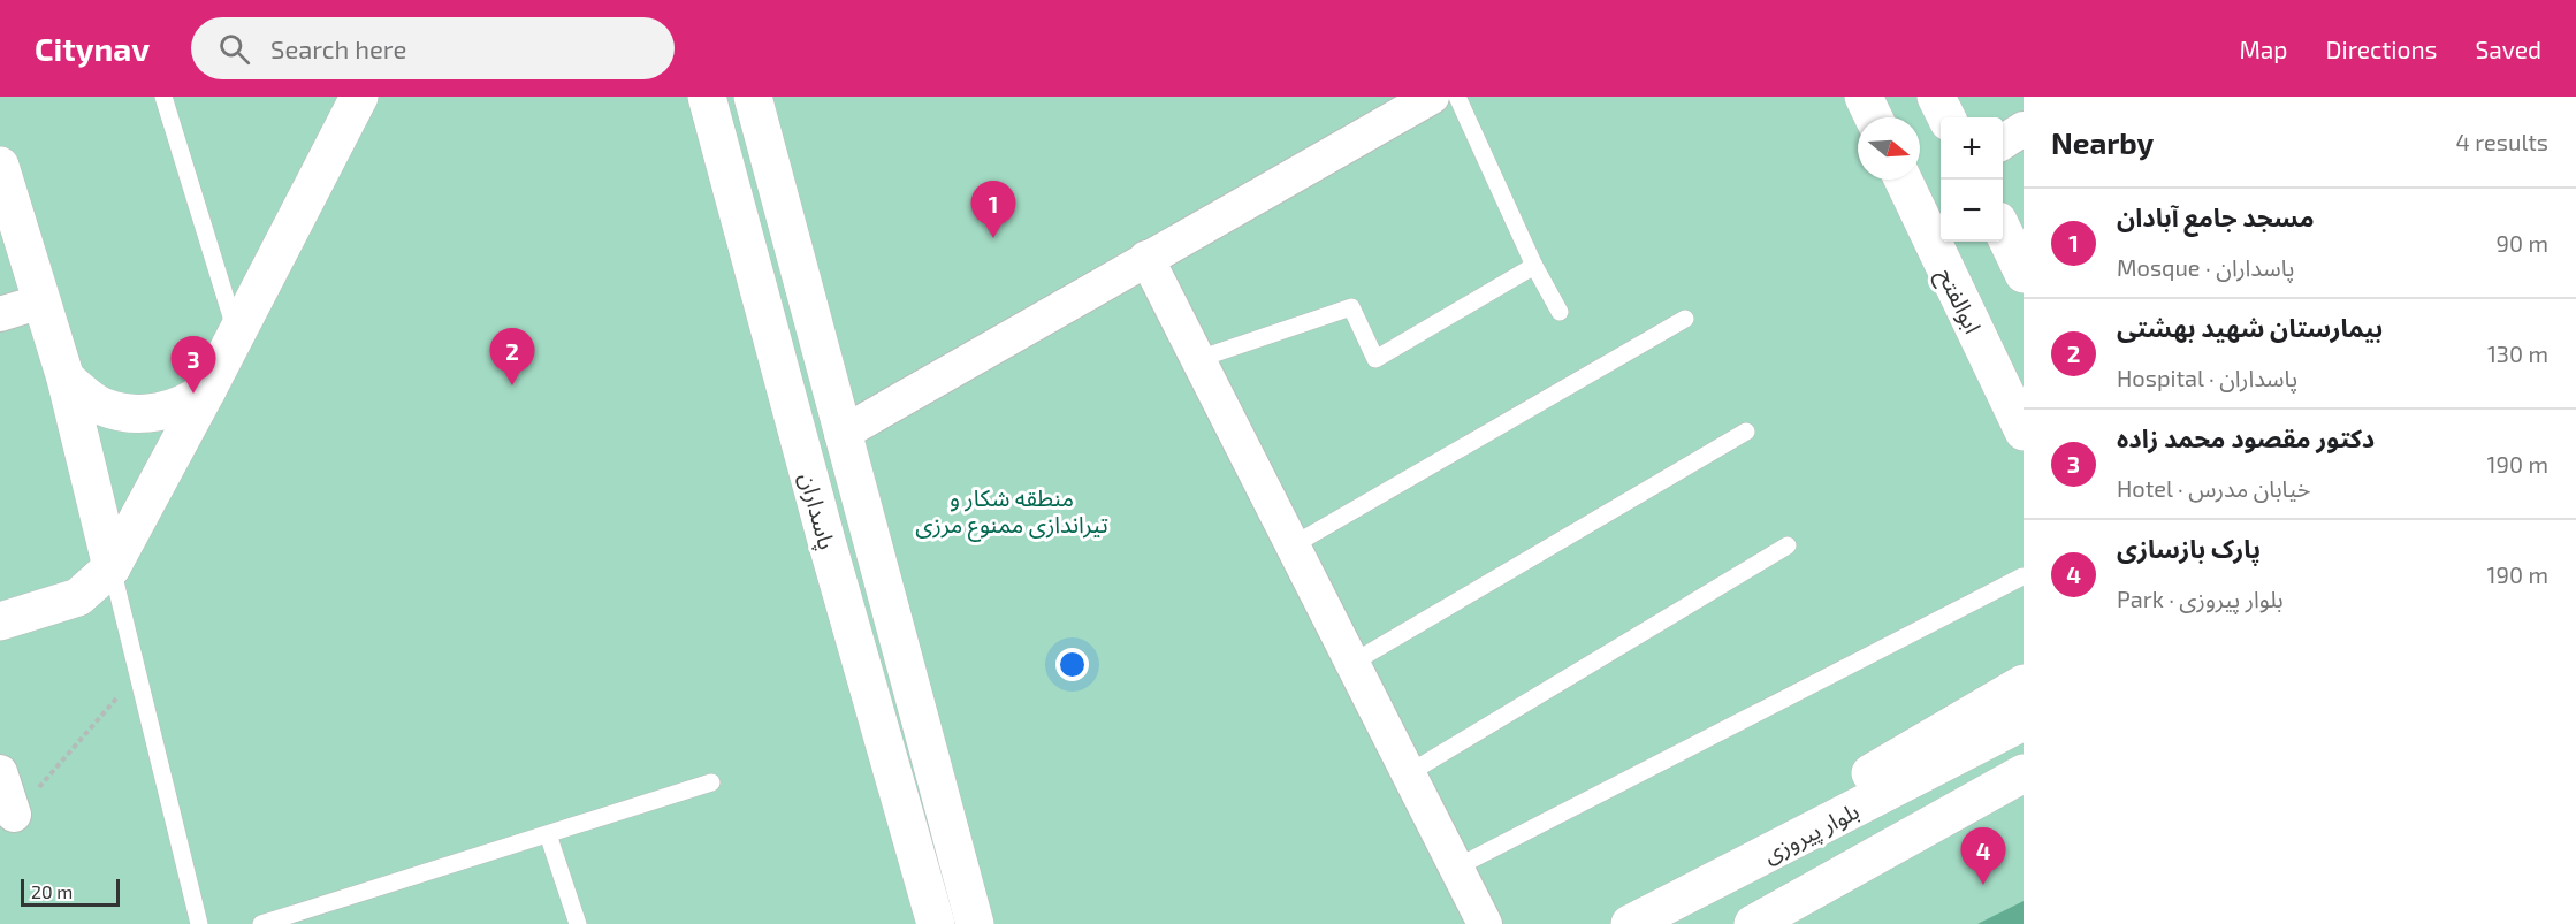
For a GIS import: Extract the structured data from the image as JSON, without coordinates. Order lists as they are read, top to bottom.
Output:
{
  "streets": {
    "street": ["ابوالفتح", "پاسداران", "بلوار پیروزی"]
  },
  "parks": ["منطقه شکار و تیراندازی ممنوع مرزی"],
  "scale_bar": "20 m",
  "north": "right",
  "page": {
    "header": "Citynav",
    "search": "Search here",
    "nav": ["Map", "Directions", "Saved"],
    "heading": ["Nearby", "4 results"],
    "map_buttons": ["+", "−"],
    "pins": [
      "1",
      "2",
      "3",
      "4"
    ],
    "list": [
      {
        "mark": "1",
        "name": "مسجد جامع آبادان",
        "note": "Mosque · پاسداران",
        "value": "90 m"
      },
      {
        "mark": "2",
        "name": "بیمارستان شهید بهشتی",
        "note": "Hospital · پاسداران",
        "value": "130 m"
      },
      {
        "mark": "3",
        "name": "دكتور مقصود محمد زاده",
        "note": "Hotel · خیابان مدرس",
        "value": "190 m"
      },
      {
        "mark": "4",
        "name": "پارک بازسازی",
        "note": "Park · بلوار پیروزی",
        "value": "190 m"
      }
    ],
    "scale": "20 m"
  }
}
